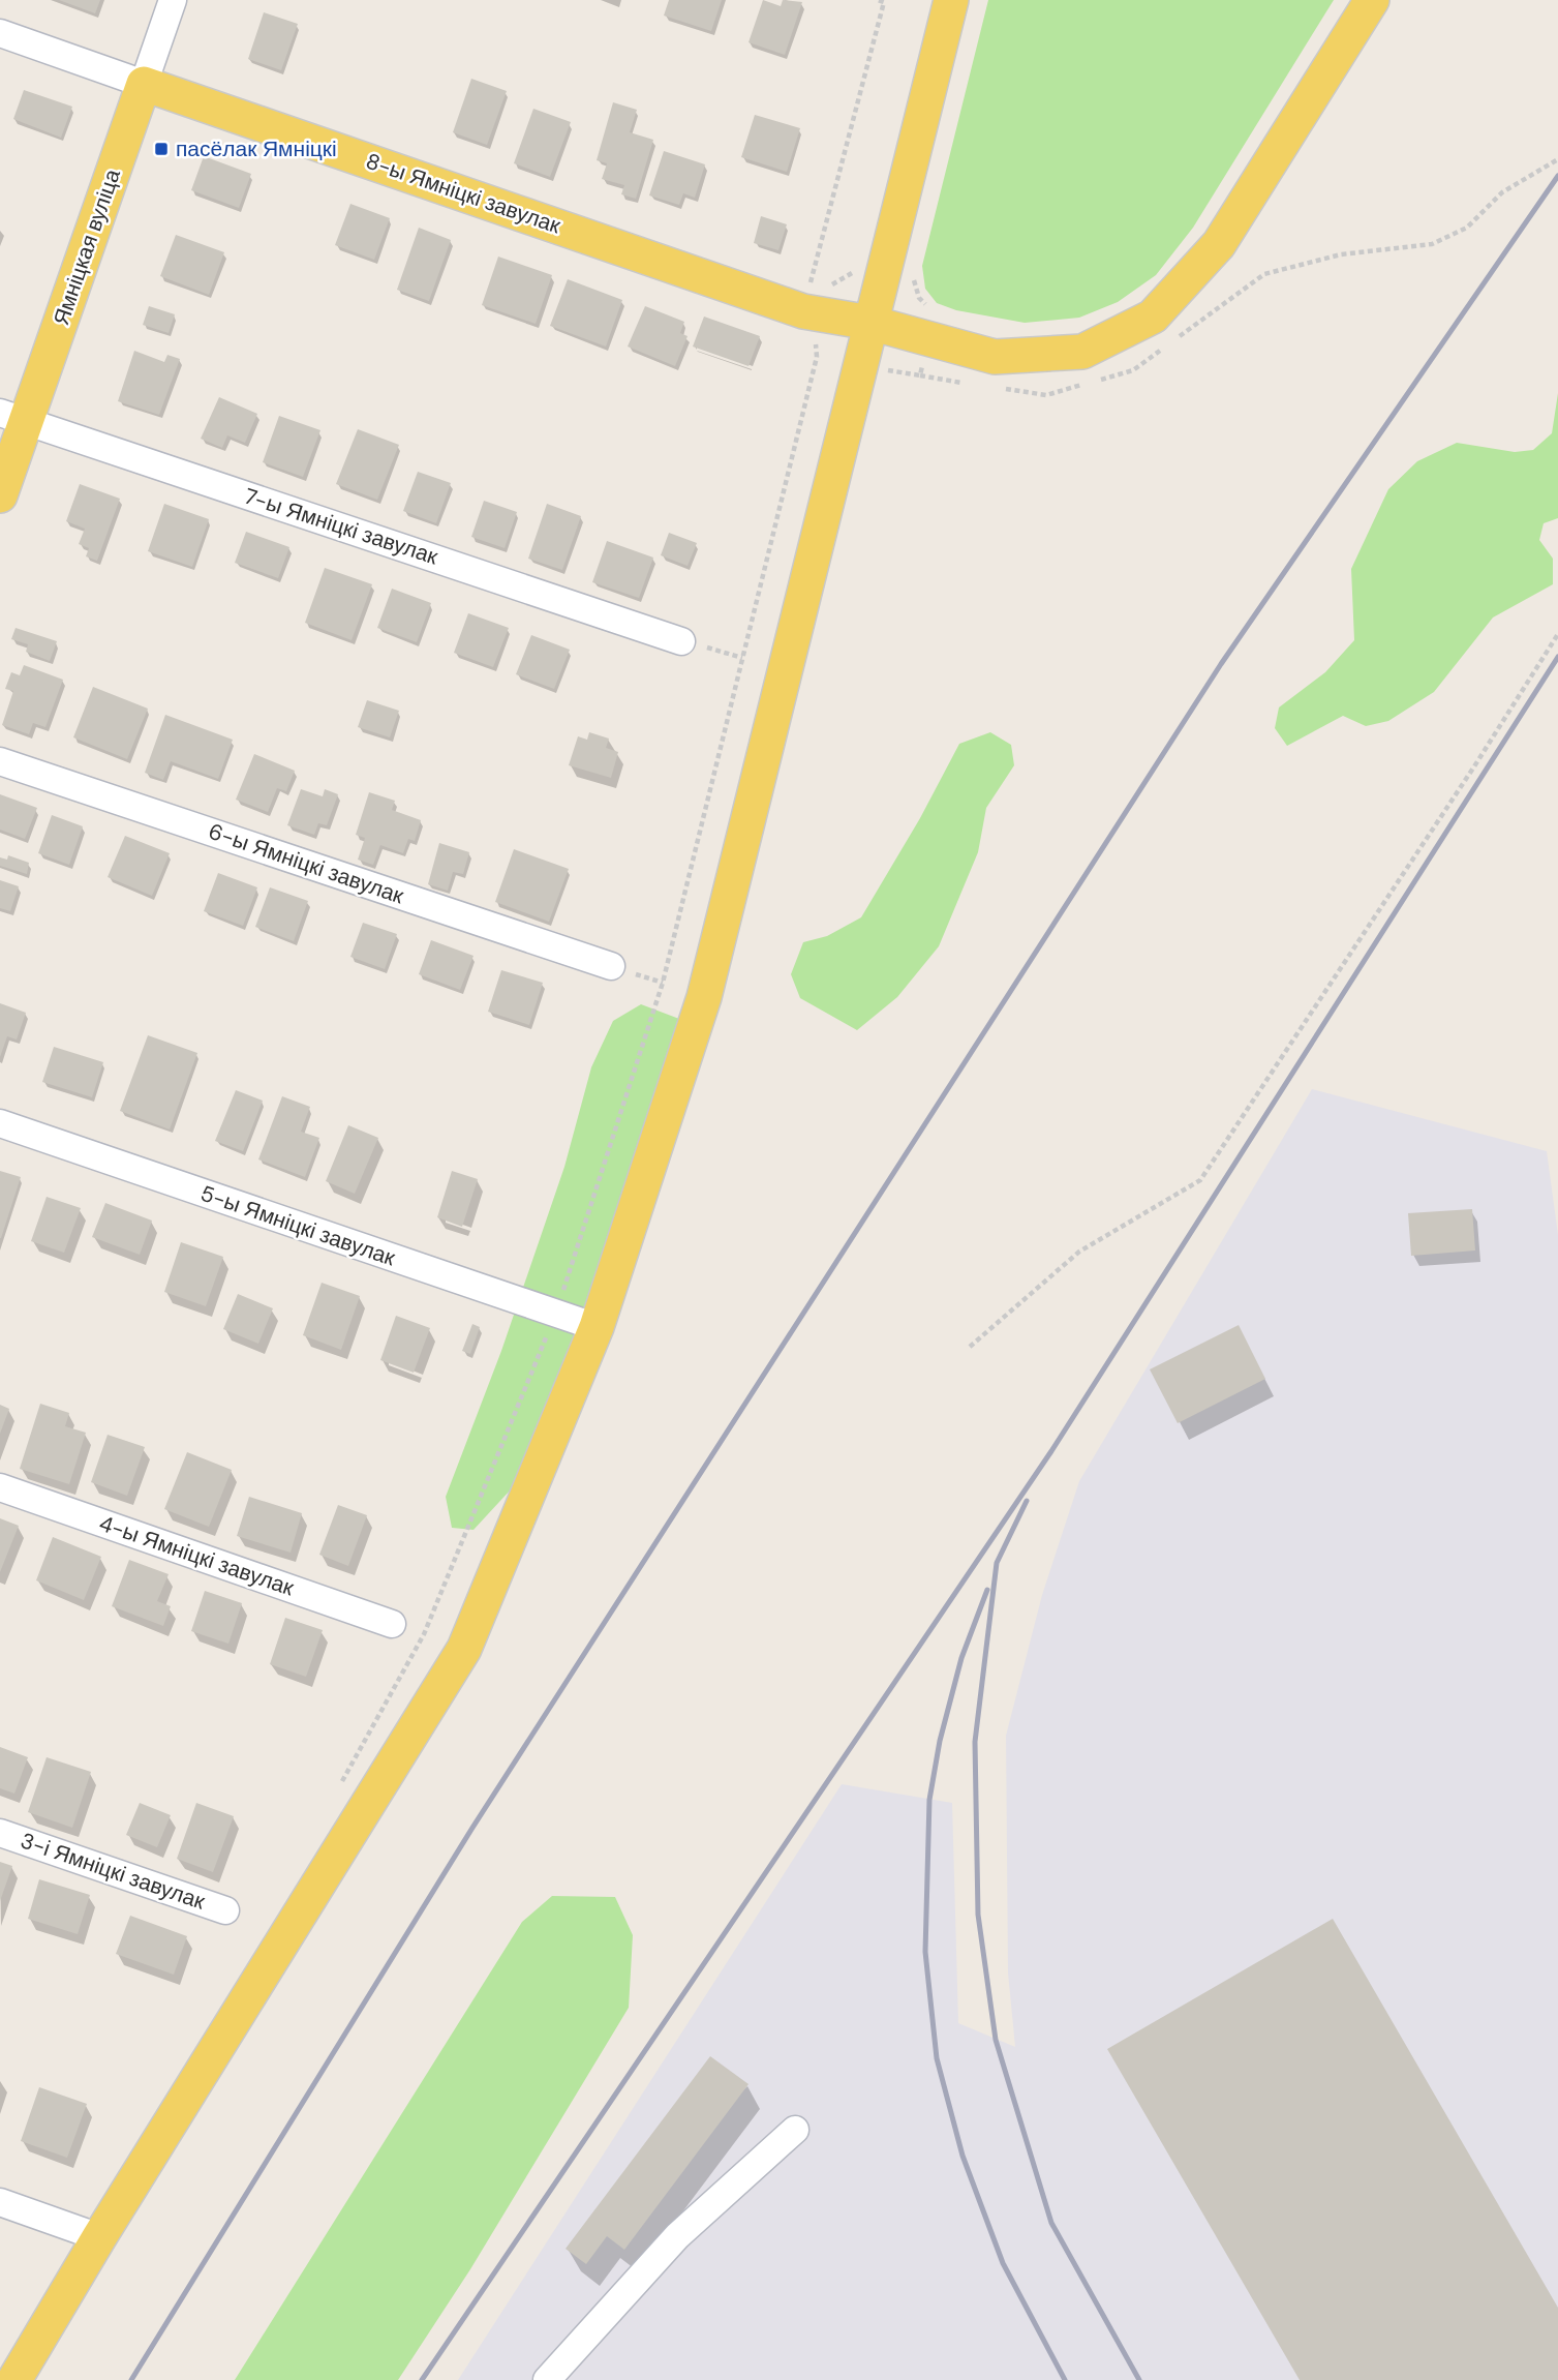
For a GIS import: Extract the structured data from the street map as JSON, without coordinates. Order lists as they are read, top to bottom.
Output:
{
  "streets": {
    "main road": ["8-ы Ямніцкі завулак", "Ямніцкая вуліца"],
    "street": [
      "7-ы Ямніцкі завулак",
      "6-ы Ямніцкі завулак",
      "5-ы Ямніцкі завулак",
      "4-ы Ямніцкі завулак",
      "3-і Ямніцкі завулак"
    ]
  },
  "crossings": [
    ["8-ы Ямніцкі завулак", "Ямніцкая вуліца"],
    ["Ямніцкая вуліца", "7-ы Ямніцкі завулак"]
  ],
  "places": {
    "transit": ["пасёлак Ямніцкі"]
  }
}
